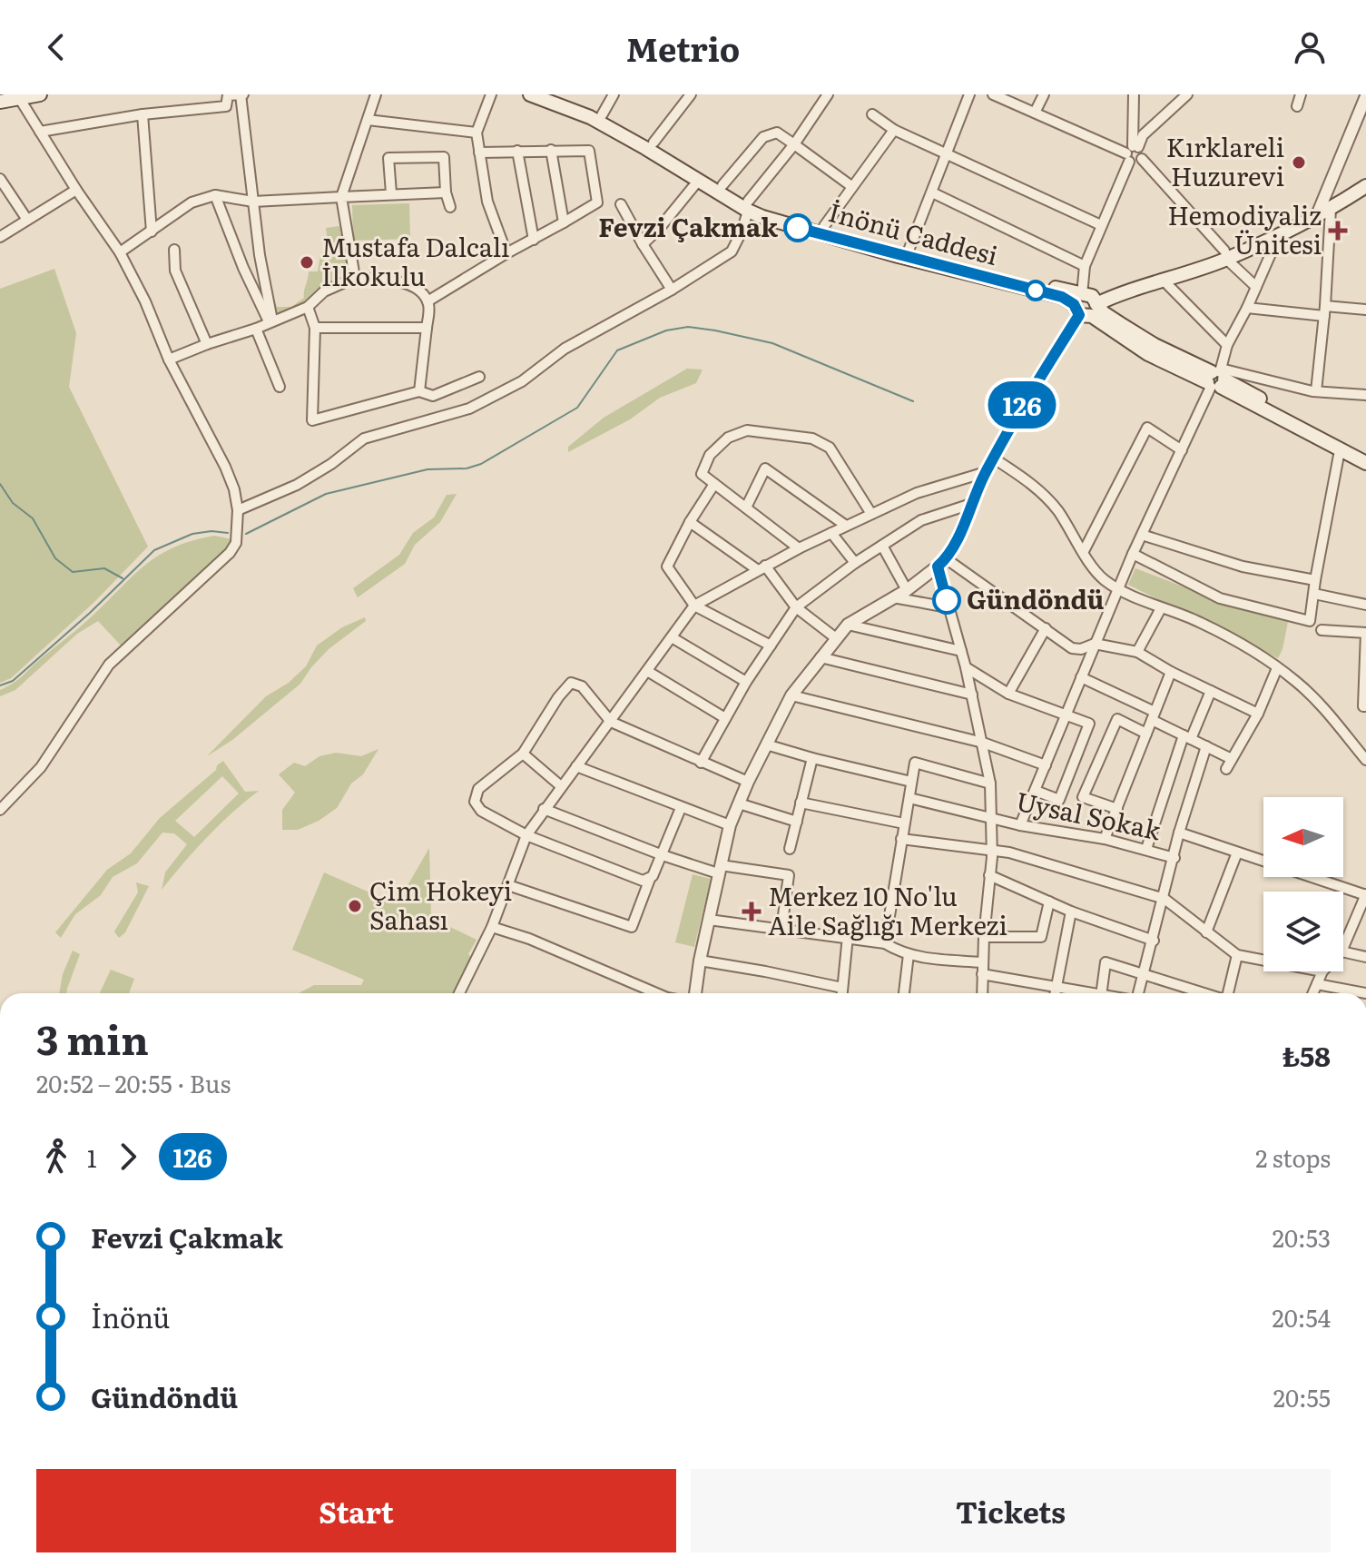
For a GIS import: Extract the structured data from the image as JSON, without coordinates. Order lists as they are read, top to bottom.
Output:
{
  "streets": {
    "main road": ["İnönü Caddesi"],
    "street": ["Uysal Sokak"]
  },
  "places": {
    "other": [
      "Kırklareli Huzurevi",
      "Fevzi Çakmak",
      "Mustafa Dalcalı İlkokulu",
      "Gündöndü",
      "Çim Hokeyi Sahası"
    ],
    "health": ["Hemodiyaliz Ünitesi", "Merkez 10 No'lu Aile Sağlığı Merkezi"]
  },
  "lines": ["bus line 126"],
  "north": "left",
  "page": {
    "header": "Metrio",
    "on_map": "126",
    "heading": ["3 min", "20:52 – 20:55 · Bus", "₺58"],
    "legs": ["1", "126", "2 stops"],
    "list": [
      {
        "name": "Fevzi Çakmak",
        "value": "20:53"
      },
      {
        "name": "İnönü",
        "value": "20:54"
      },
      {
        "name": "Gündöndü",
        "value": "20:55"
      }
    ],
    "buttons": ["Start", "Tickets"]
  }
}
